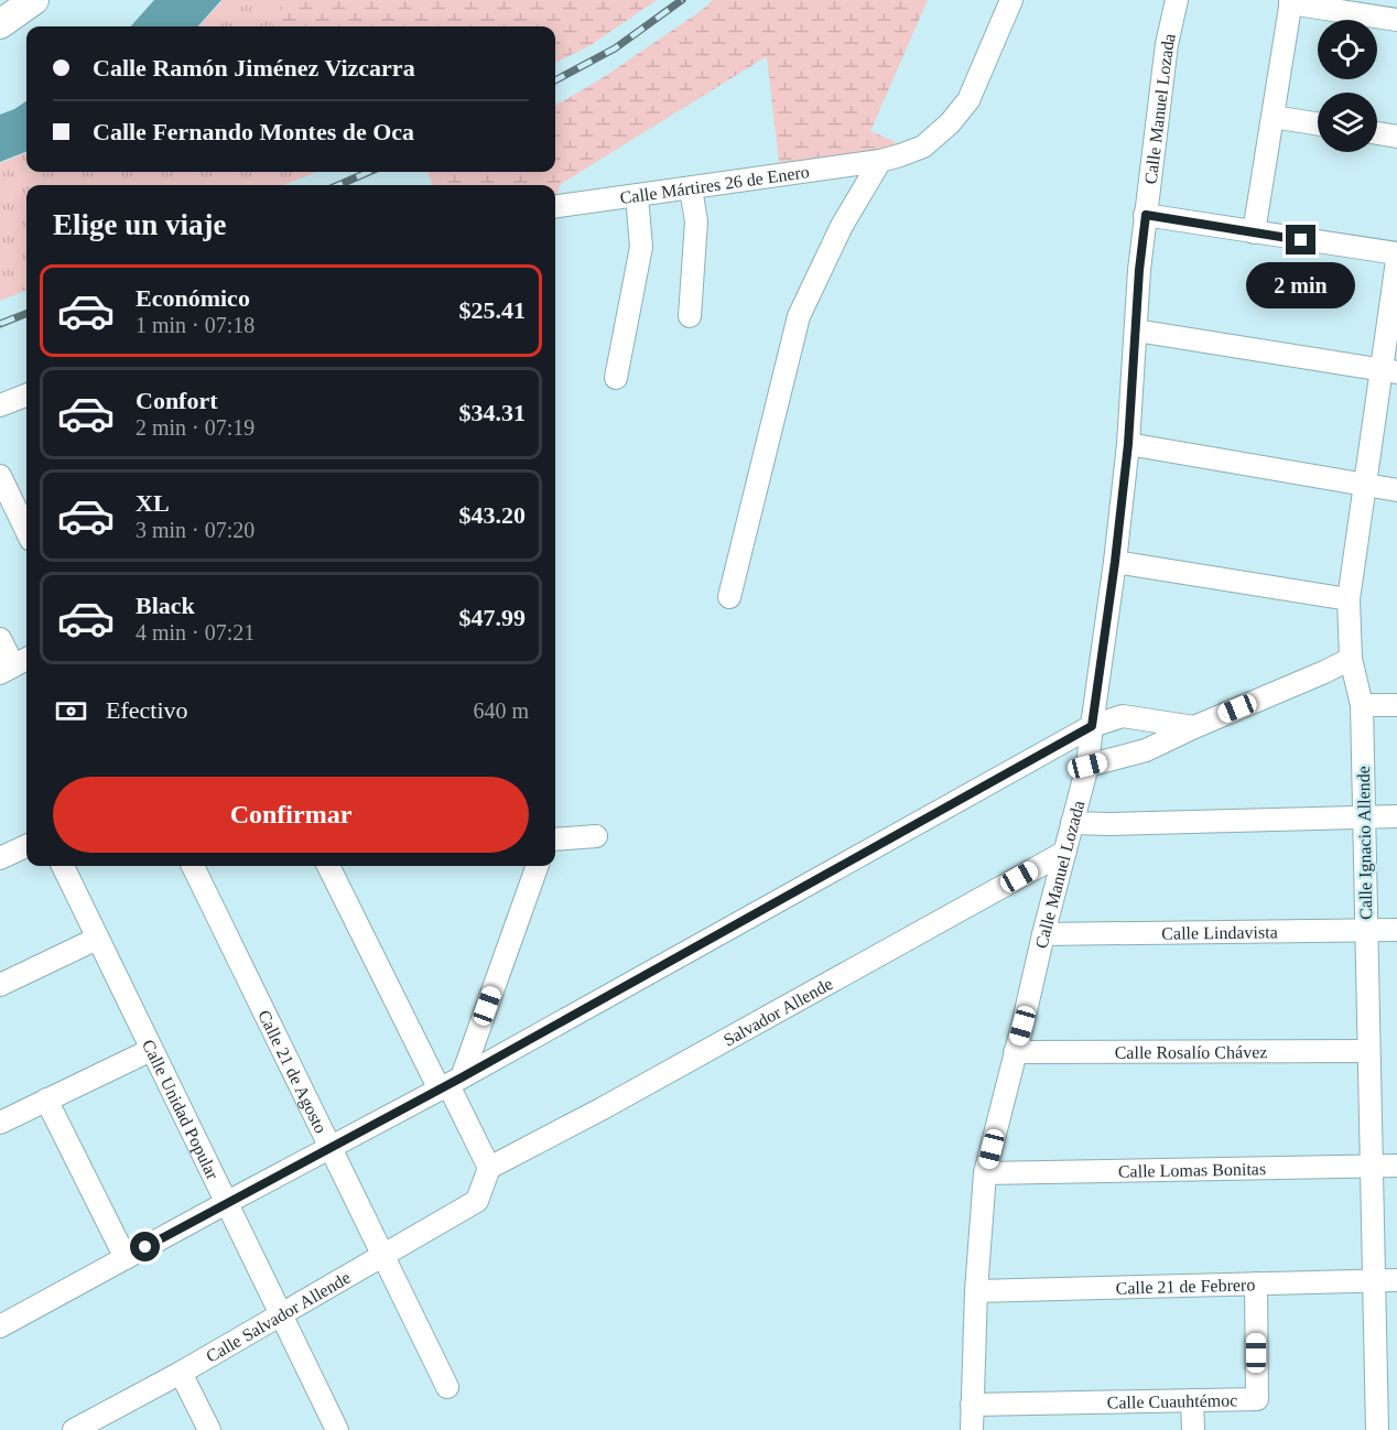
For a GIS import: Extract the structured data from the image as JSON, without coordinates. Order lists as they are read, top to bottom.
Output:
{
  "streets": {
    "street": [
      "Calle Manuel Lozada",
      "Calle Mártires 26 de Enero",
      "Calle Ignacio Allende",
      "Calle Lindavista",
      "Salvador Allende",
      "Calle Rosalío Chávez",
      "Calle 21 de Agosto",
      "Calle Unidad Popular",
      "Calle Lomas Bonitas",
      "Calle 21 de Febrero",
      "Calle Salvador Allende",
      "Calle Cuauhtémoc"
    ]
  },
  "crossings": [
    ["Calle Manuel Lozada", "Calle Lindavista"],
    ["Calle Manuel Lozada", "Salvador Allende"],
    ["Calle Manuel Lozada", "Calle Rosalío Chávez"],
    ["Calle Manuel Lozada", "Calle Lomas Bonitas"],
    ["Calle Manuel Lozada", "Calle 21 de Febrero"],
    ["Calle Manuel Lozada", "Calle Cuauhtémoc"],
    ["Calle Ignacio Allende", "Calle Lindavista"],
    ["Calle Ignacio Allende", "Calle Rosalío Chávez"],
    ["Calle Ignacio Allende", "Calle Lomas Bonitas"],
    ["Calle Ignacio Allende", "Calle 21 de Febrero"],
    ["Salvador Allende", "Calle Salvador Allende"],
    ["Calle 21 de Agosto", "Calle Salvador Allende"],
    ["Calle Unidad Popular", "Calle Salvador Allende"],
    ["Calle 21 de Febrero", "Calle Cuauhtémoc"]
  ],
  "page": {
    "banner": ["Calle Ramón Jiménez Vizcarra", "Calle Fernando Montes de Oca"],
    "heading": "Elige un viaje",
    "bubble": "2 min",
    "list": [
      {
        "name": "Económico",
        "note": "1 min · 07:18",
        "value": "$25.41"
      },
      {
        "name": "Confort",
        "note": "2 min · 07:19",
        "value": "$34.31"
      },
      {
        "name": "XL",
        "note": "3 min · 07:20",
        "value": "$43.20"
      },
      {
        "name": "Black",
        "note": "4 min · 07:21",
        "value": "$47.99"
      }
    ],
    "pay": ["Efectivo", "640 m"],
    "buttons": "Confirmar"
  }
}
